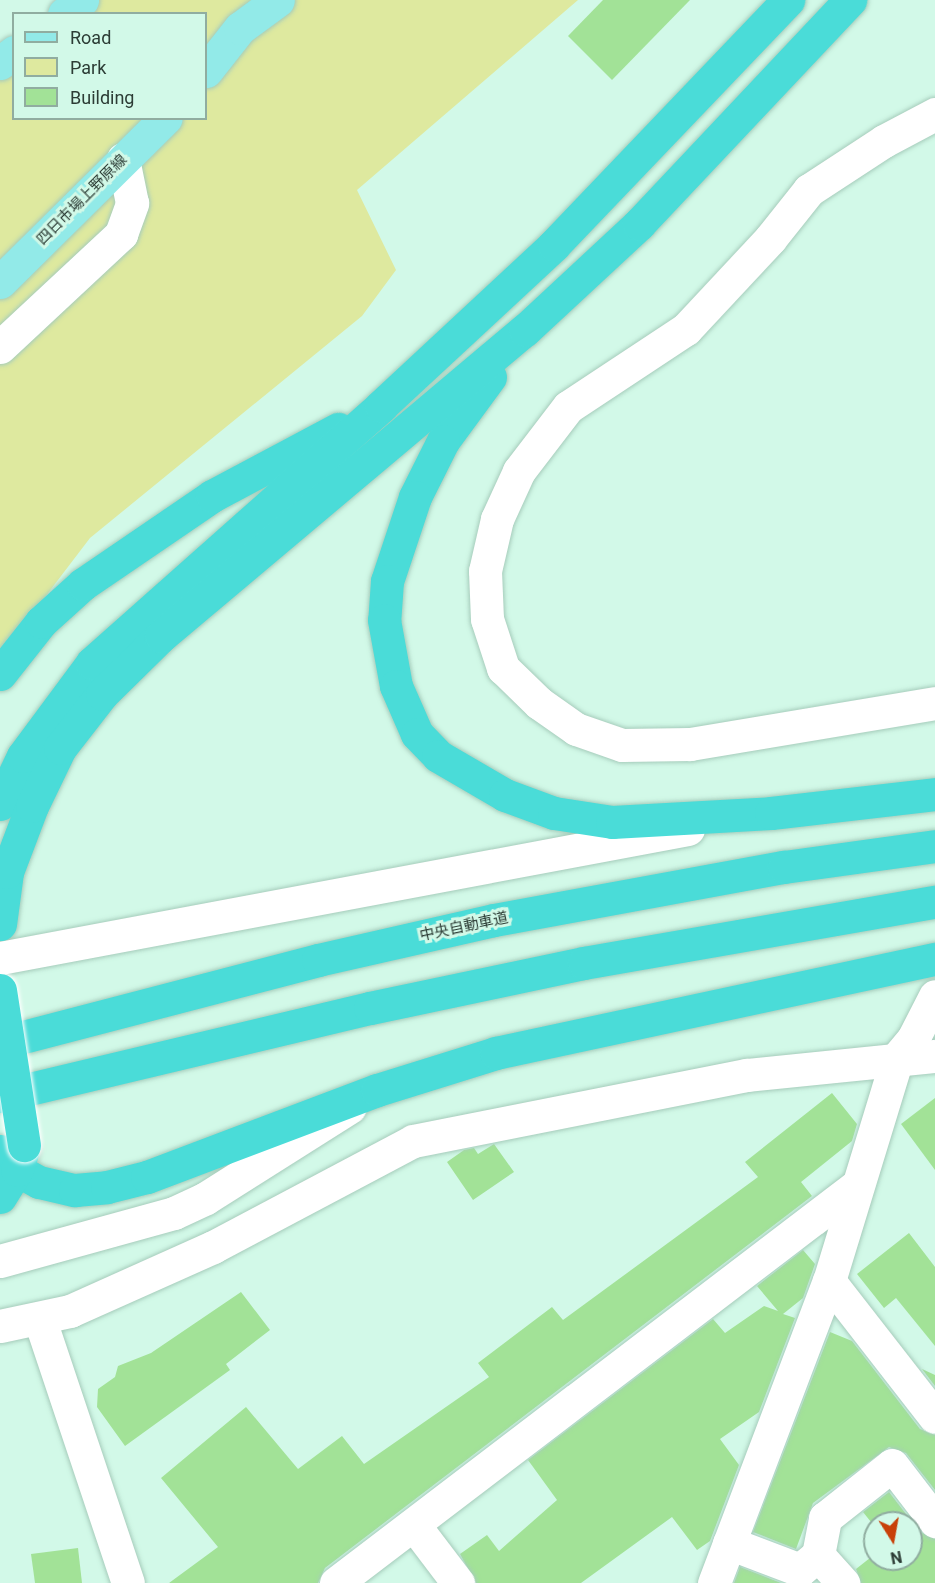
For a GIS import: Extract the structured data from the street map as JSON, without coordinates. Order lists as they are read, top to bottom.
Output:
{
  "streets": {
    "highway": ["中央自動車道"],
    "main road": ["四日市場上野原線"]
  },
  "legend": ["Road", "Park", "Building"],
  "north": "bottom"
}
